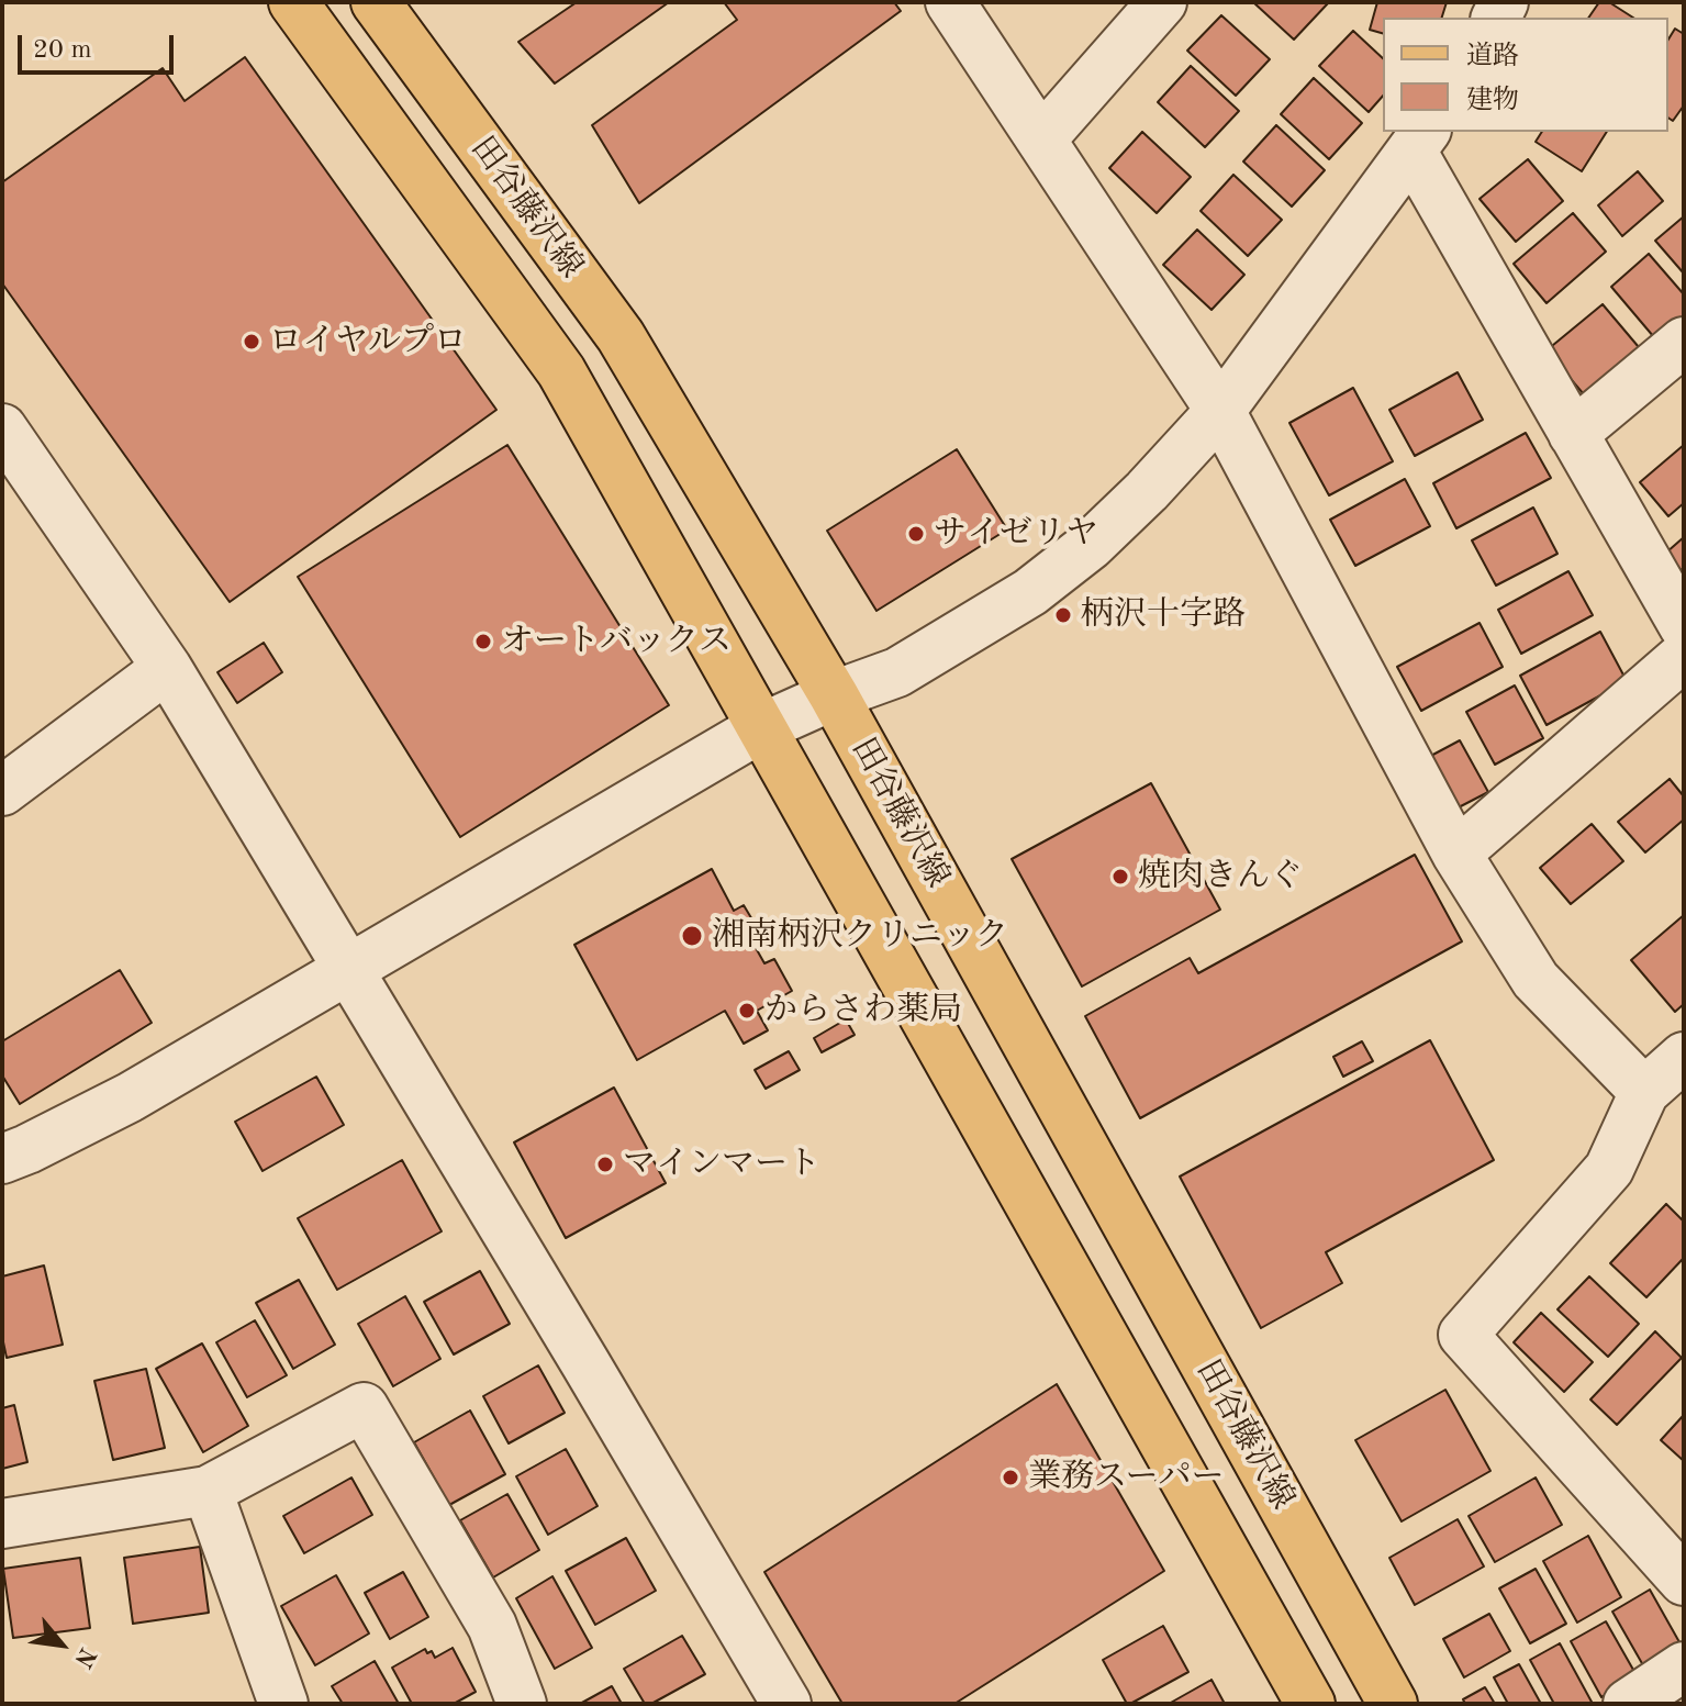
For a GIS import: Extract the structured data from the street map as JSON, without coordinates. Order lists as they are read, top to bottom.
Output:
{
  "streets": {
    "main road": ["田谷藤沢線"]
  },
  "places": [
    "ロイヤルプロ",
    "サイゼリヤ",
    "柄沢十字路",
    "オートバックス",
    "焼肉きんぐ",
    "湘南柄沢クリニック",
    "からさわ薬局",
    "マインマート",
    "業務スーパー"
  ],
  "legend": ["道路", "建物"],
  "scale_bar": "20 m",
  "north": "bottom right"
}
